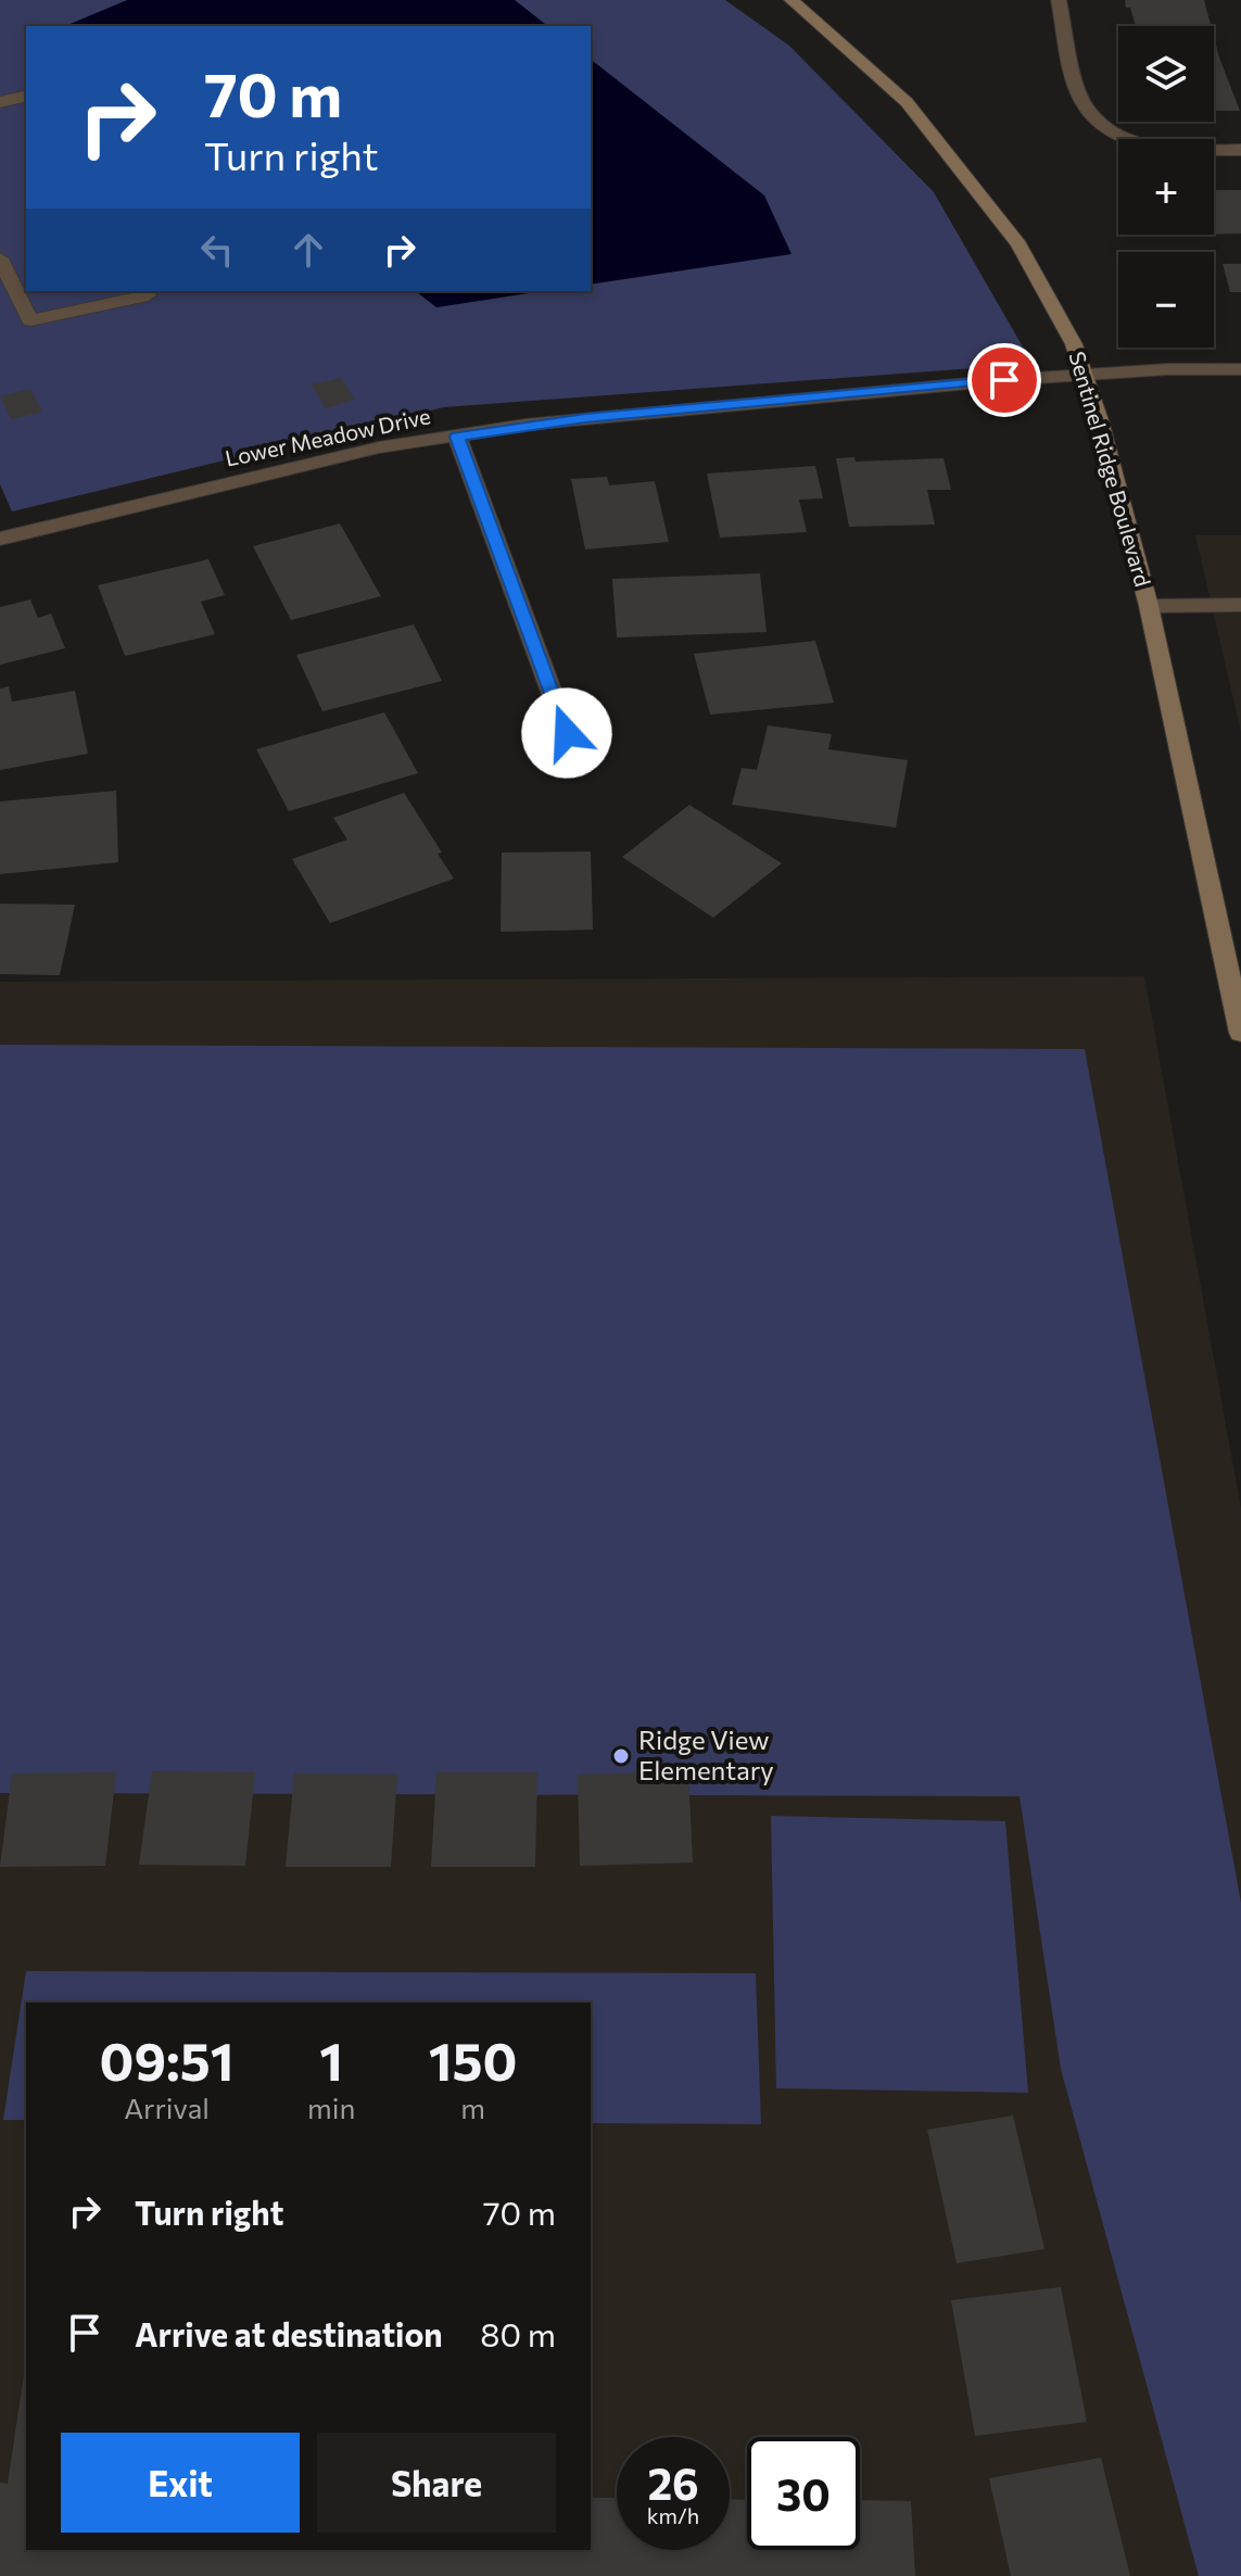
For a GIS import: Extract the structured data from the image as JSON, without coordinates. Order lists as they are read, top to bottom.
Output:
{
  "streets": {
    "main road": ["Sentinel Ridge Boulevard"],
    "street": ["Lower Meadow Drive"]
  },
  "crossings": [
    ["Lower Meadow Drive", "Sentinel Ridge Boulevard"]
  ],
  "places": ["Ridge View Elementary"],
  "page": {
    "map_buttons": ["+", "−"],
    "turn": ["70 m", "Turn right"],
    "eta": [
      "09:51",
      "Arrival",
      "1",
      "min",
      "150",
      "m"
    ],
    "list": [
      {
        "name": "Turn right",
        "value": "70 m"
      },
      {
        "name": "Arrive at destination",
        "value": "80 m"
      }
    ],
    "buttons": ["Exit", "Share"],
    "speed": "26 km/h",
    "limit": "30"
  }
}
